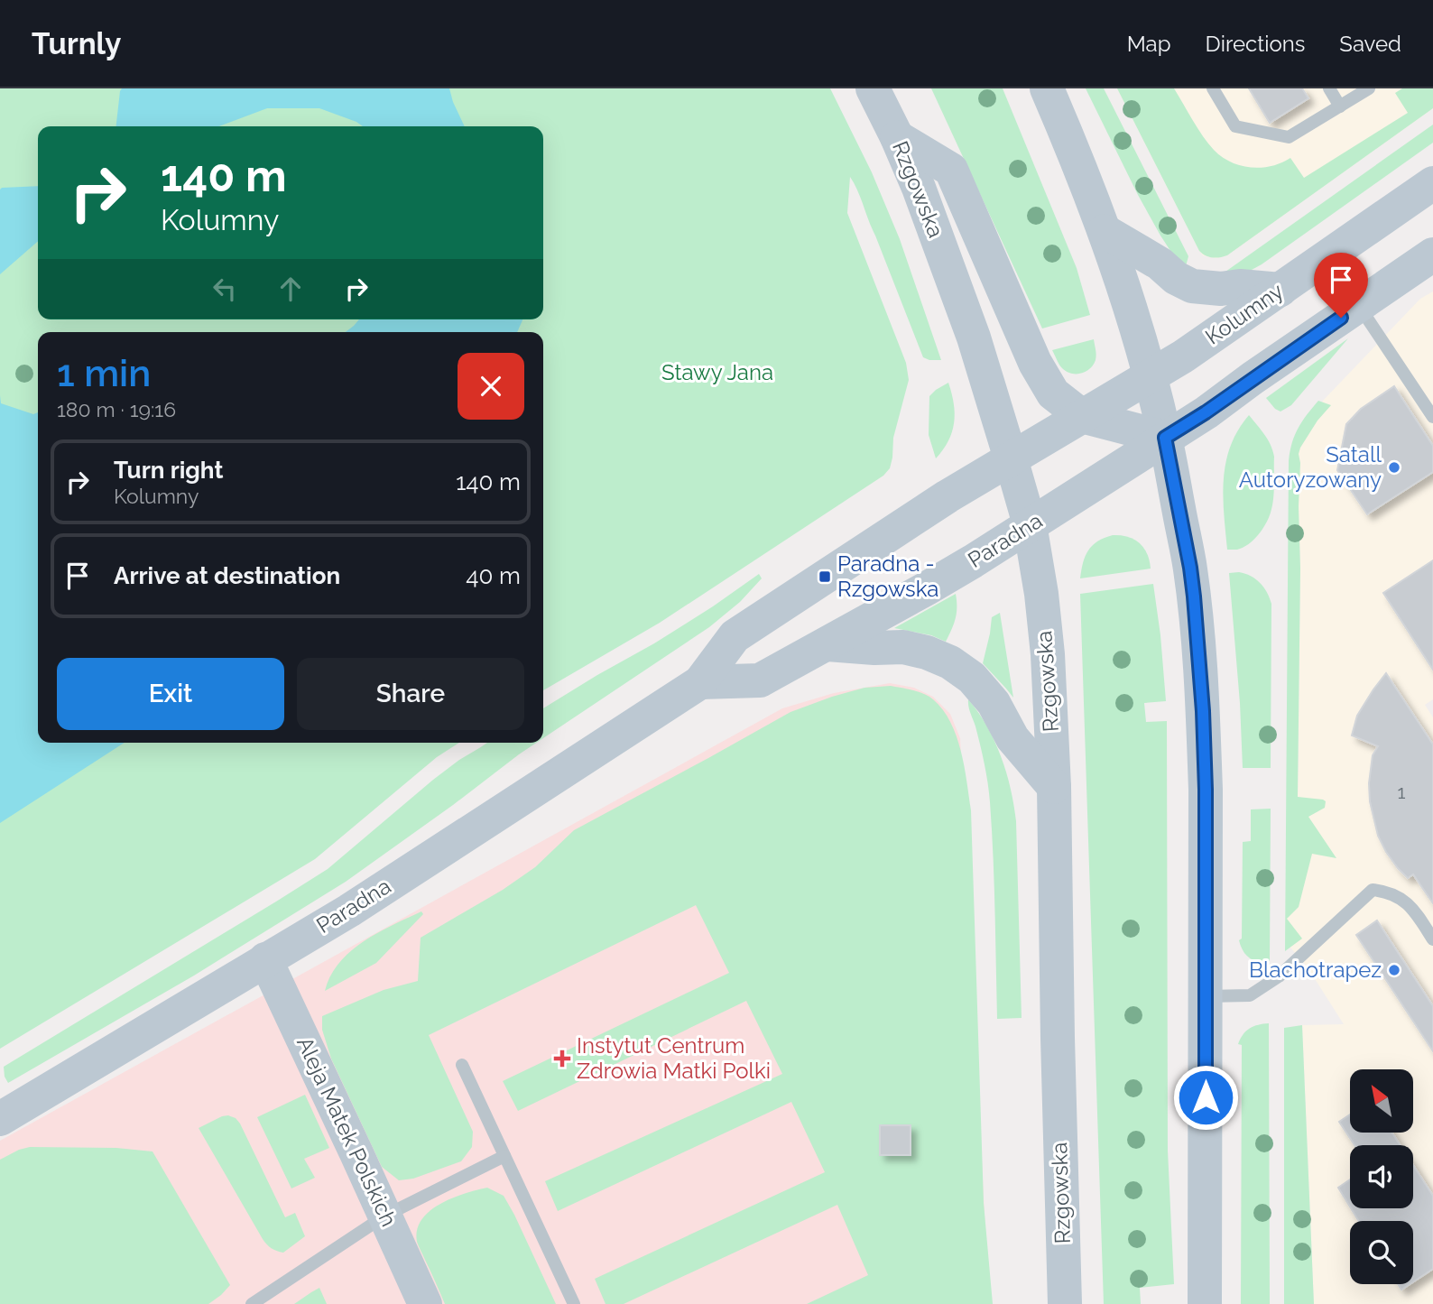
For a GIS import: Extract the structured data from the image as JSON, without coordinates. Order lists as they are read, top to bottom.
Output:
{
  "streets": {
    "street": [
      "Rzgowska",
      "Kolumny",
      "Paradna",
      "Aleja Matek Polskich"
    ]
  },
  "crossings": [
    ["Rzgowska", "Paradna"],
    ["Kolumny", "Paradna"],
    ["Paradna", "Aleja Matek Polskich"]
  ],
  "parks": ["Stawy Jana"],
  "places": {
    "other": ["Satall Autoryzowany", "Blachotrapez"],
    "transit": ["Paradna - Rzgowska"],
    "health": ["Instytut Centrum Zdrowia Matki Polki"]
  },
  "house_numbers": ["1"],
  "north": "top left",
  "page": {
    "header": "Turnly",
    "nav": ["Map", "Directions", "Saved"],
    "turn": ["140 m", "Kolumny"],
    "heading": ["1 min", "180 m · 19:16"],
    "list": [
      {
        "name": "Turn right",
        "note": "Kolumny",
        "value": "140 m"
      },
      {
        "name": "Arrive at destination",
        "value": "40 m"
      }
    ],
    "buttons": ["Exit", "Share"]
  }
}
